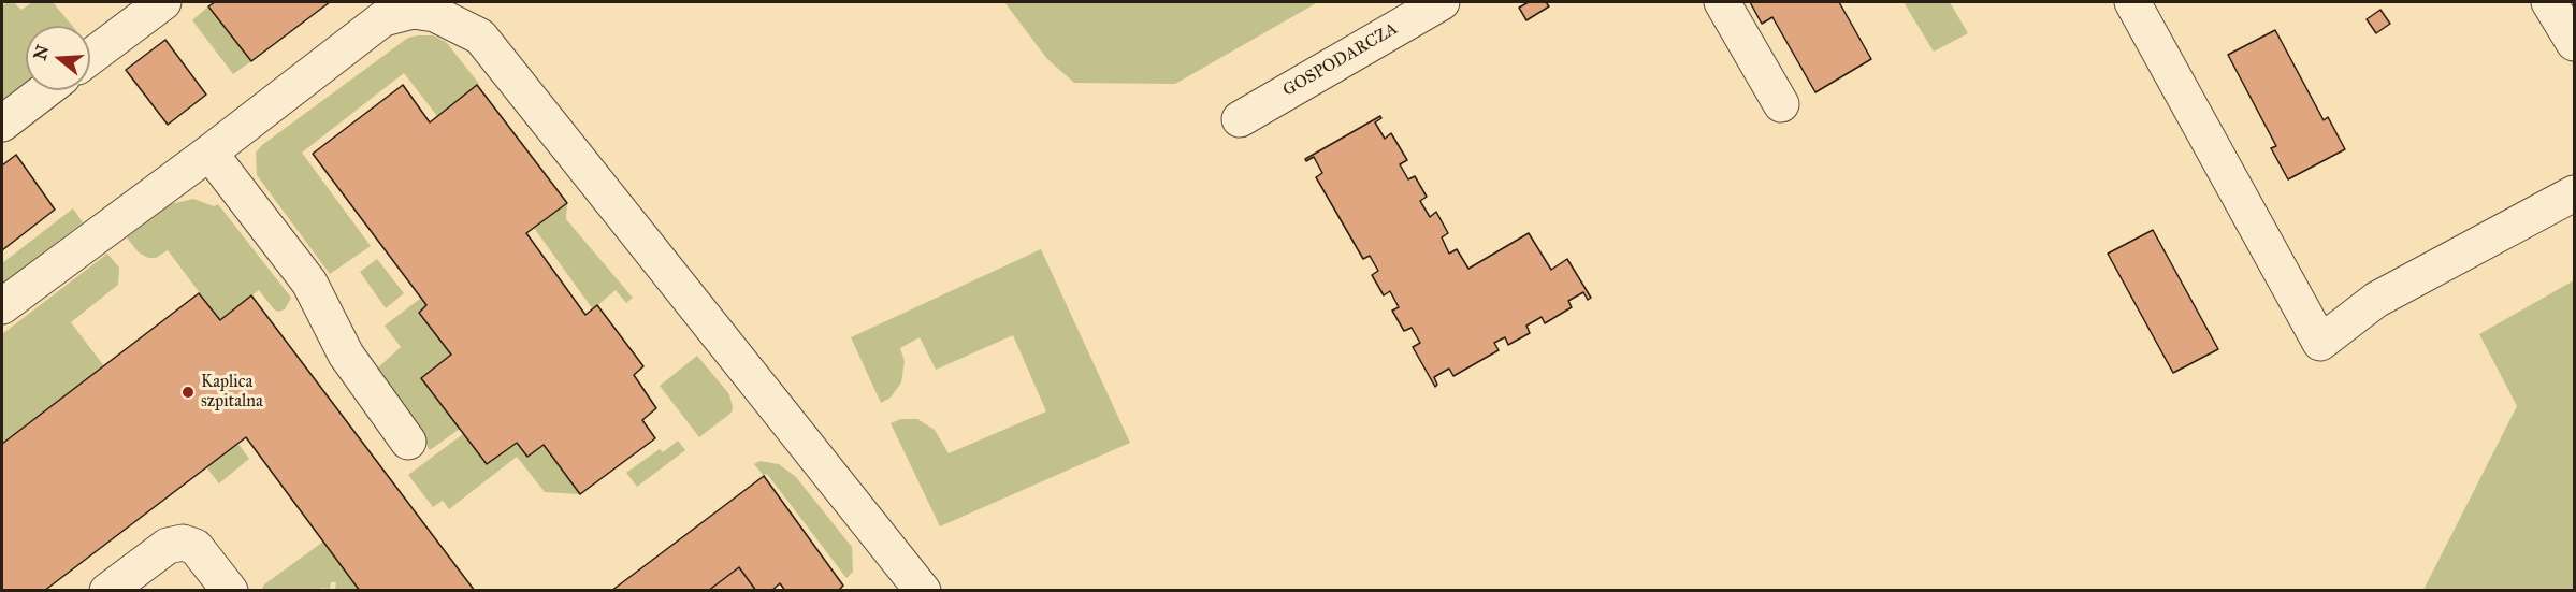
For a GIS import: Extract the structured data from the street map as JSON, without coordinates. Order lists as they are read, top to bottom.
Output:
{
  "streets": {
    "street": ["GOSPODARCZA"]
  },
  "places": ["Kaplica szpitalna"],
  "north": "left"
}
